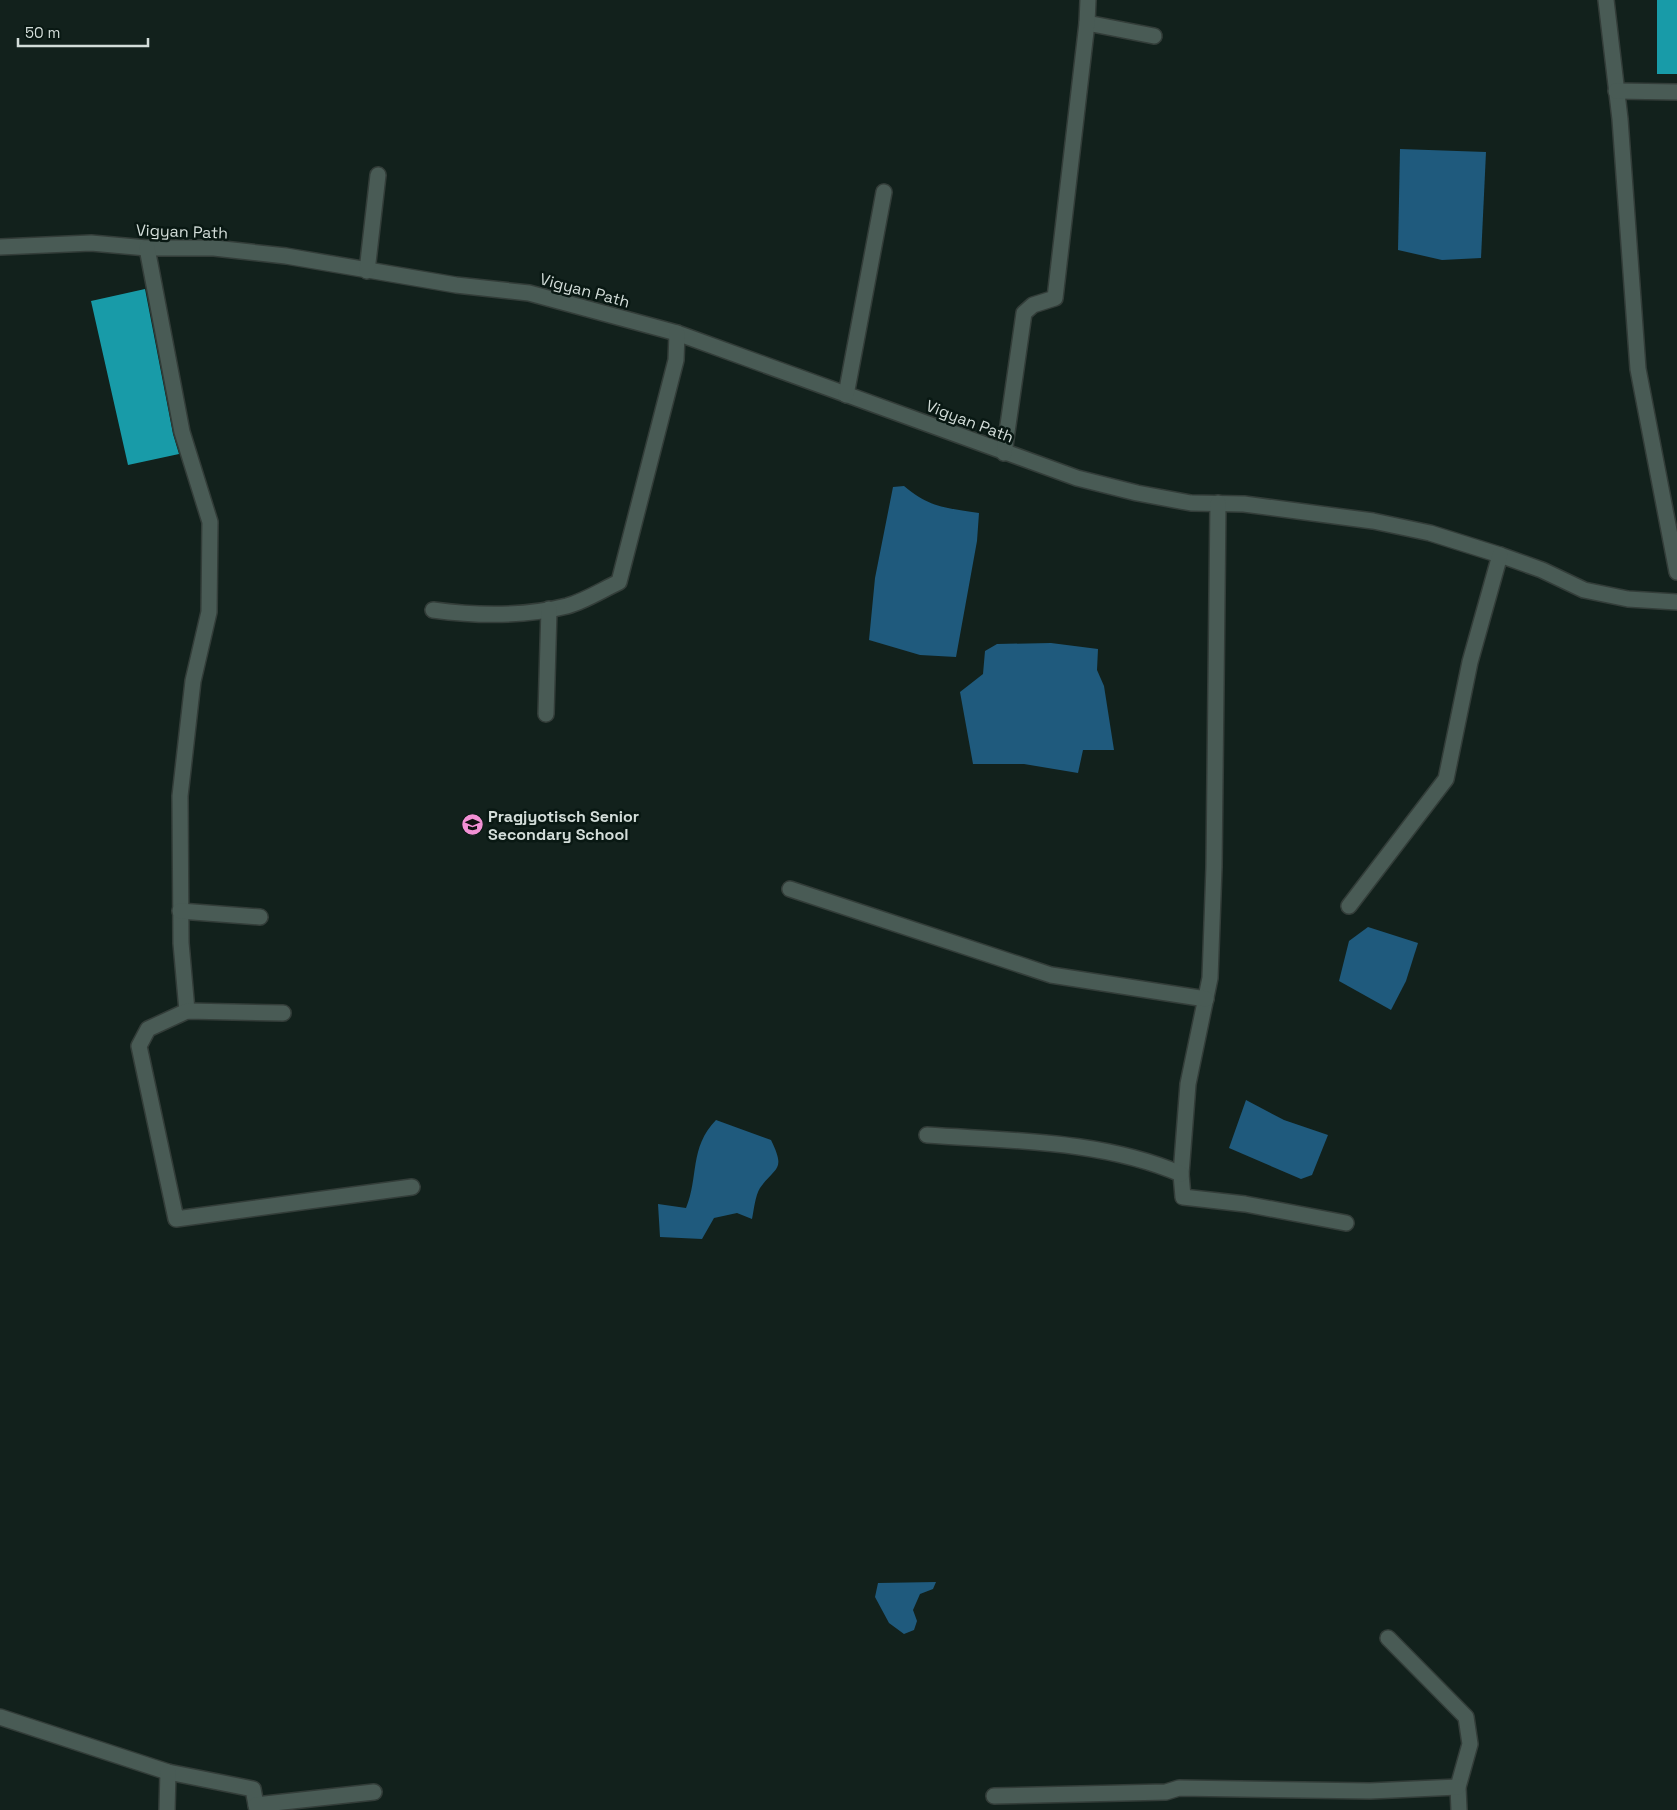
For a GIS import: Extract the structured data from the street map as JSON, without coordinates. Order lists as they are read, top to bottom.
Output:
{
  "streets": {
    "street": ["Vigyan Path"]
  },
  "places": {
    "school or university": ["Pragjyotisch Senior Secondary School"]
  },
  "scale_bar": "50 m"
}
